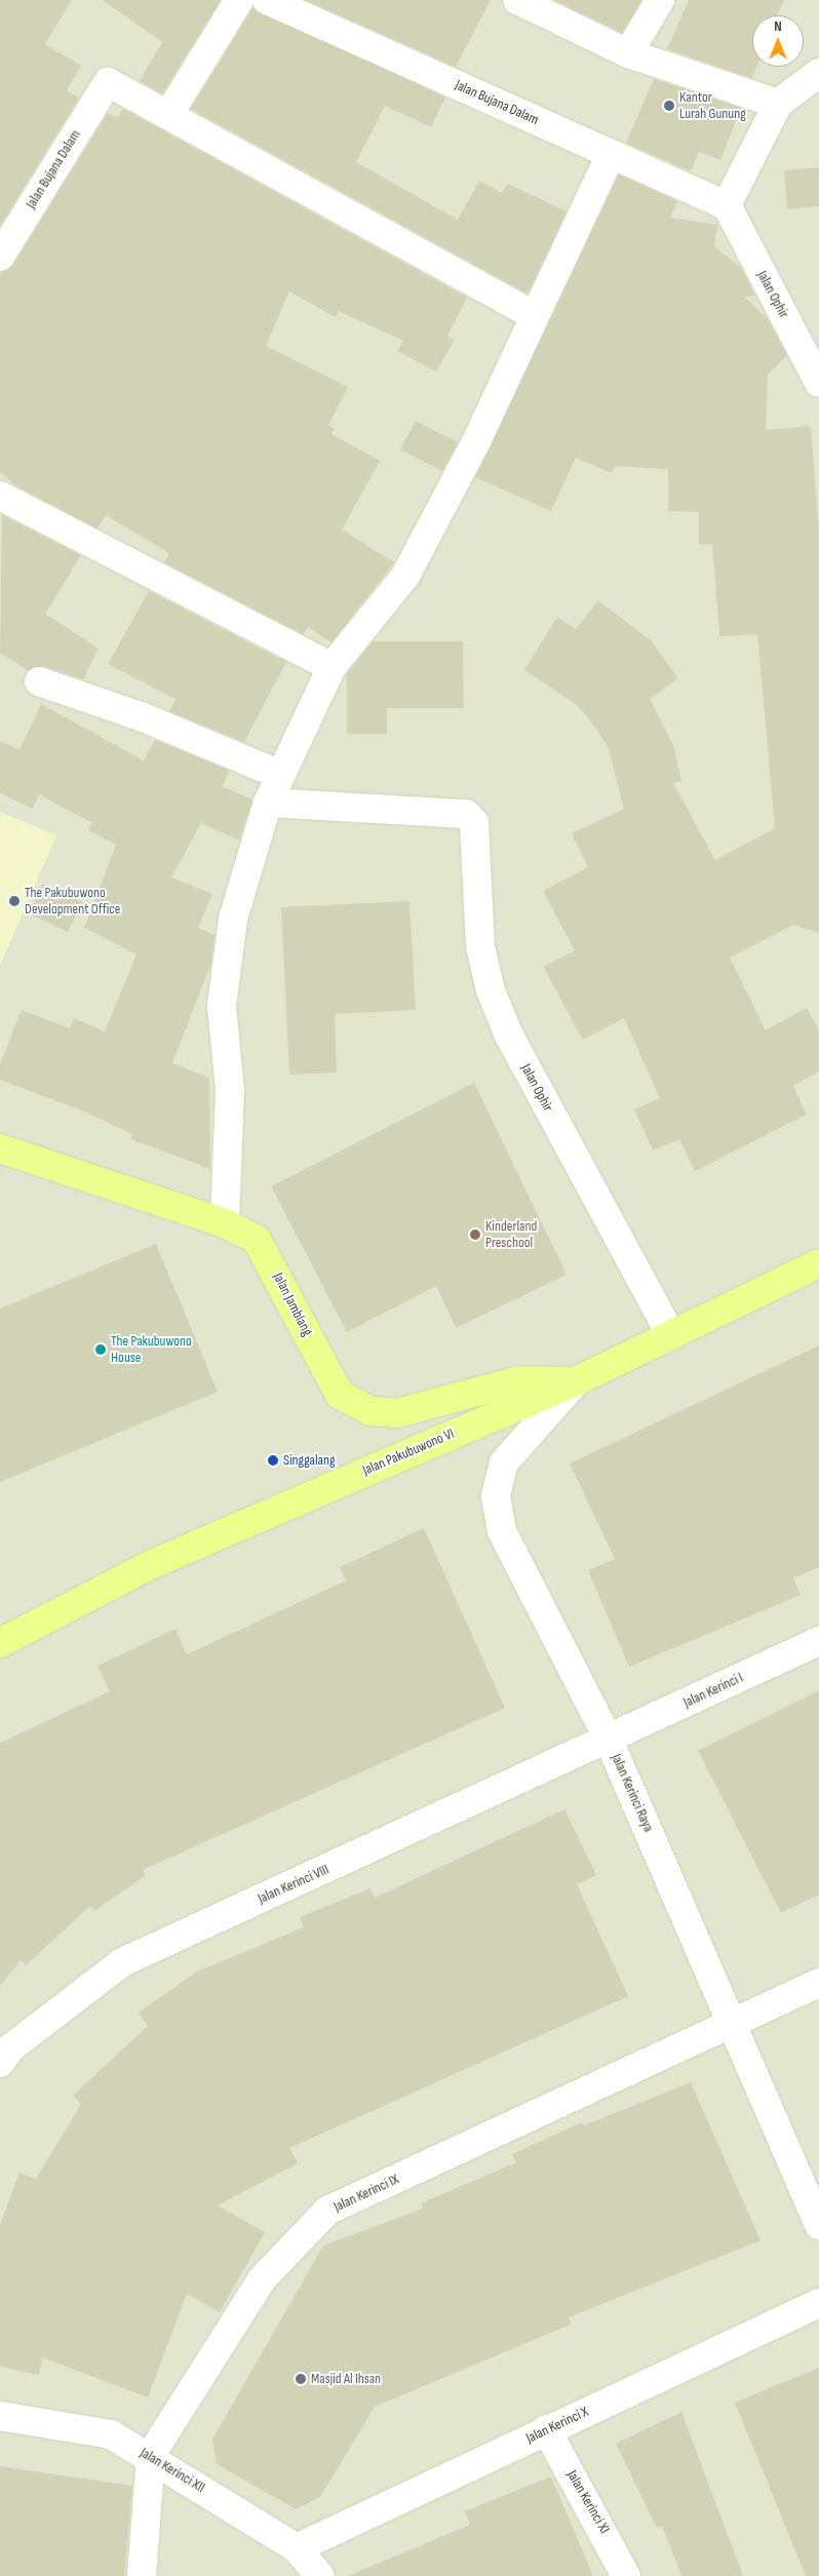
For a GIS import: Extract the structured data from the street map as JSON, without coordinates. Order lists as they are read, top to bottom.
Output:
{
  "streets": {
    "main road": ["Jalan Jamblang", "Jalan Pakubuwono VI"],
    "street": [
      "Jalan Bujana Dalam",
      "Jalan Ophir",
      "Jalan Kerinci I",
      "Jalan Kerinci Raya",
      "Jalan Kerinci VIII",
      "Jalan Kerinci IX",
      "Jalan Kerinci X",
      "Jalan Kerinci XII",
      "Jalan Kerinci XI"
    ]
  },
  "crossings": [
    ["Jalan Bujana Dalam", "Jalan Ophir"],
    ["Jalan Ophir", "Jalan Pakubuwono VI"],
    ["Jalan Jamblang", "Jalan Pakubuwono VI"],
    ["Jalan Jamblang", "Jalan Kerinci Raya"],
    ["Jalan Pakubuwono VI", "Jalan Kerinci Raya"],
    ["Jalan Kerinci I", "Jalan Kerinci Raya"],
    ["Jalan Kerinci I", "Jalan Kerinci VIII"],
    ["Jalan Kerinci Raya", "Jalan Kerinci VIII"],
    ["Jalan Kerinci Raya", "Jalan Kerinci IX"],
    ["Jalan Kerinci IX", "Jalan Kerinci XII"],
    ["Jalan Kerinci X", "Jalan Kerinci XII"],
    ["Jalan Kerinci X", "Jalan Kerinci XI"]
  ],
  "places": [
    "Kantor Lurah Gunung",
    "The Pakubuwono Development Office",
    "Kinderland Preschool",
    "The Pakubuwono House",
    "Singgalang",
    "Masjid Al Ihsan"
  ],
  "north": "top"
}
